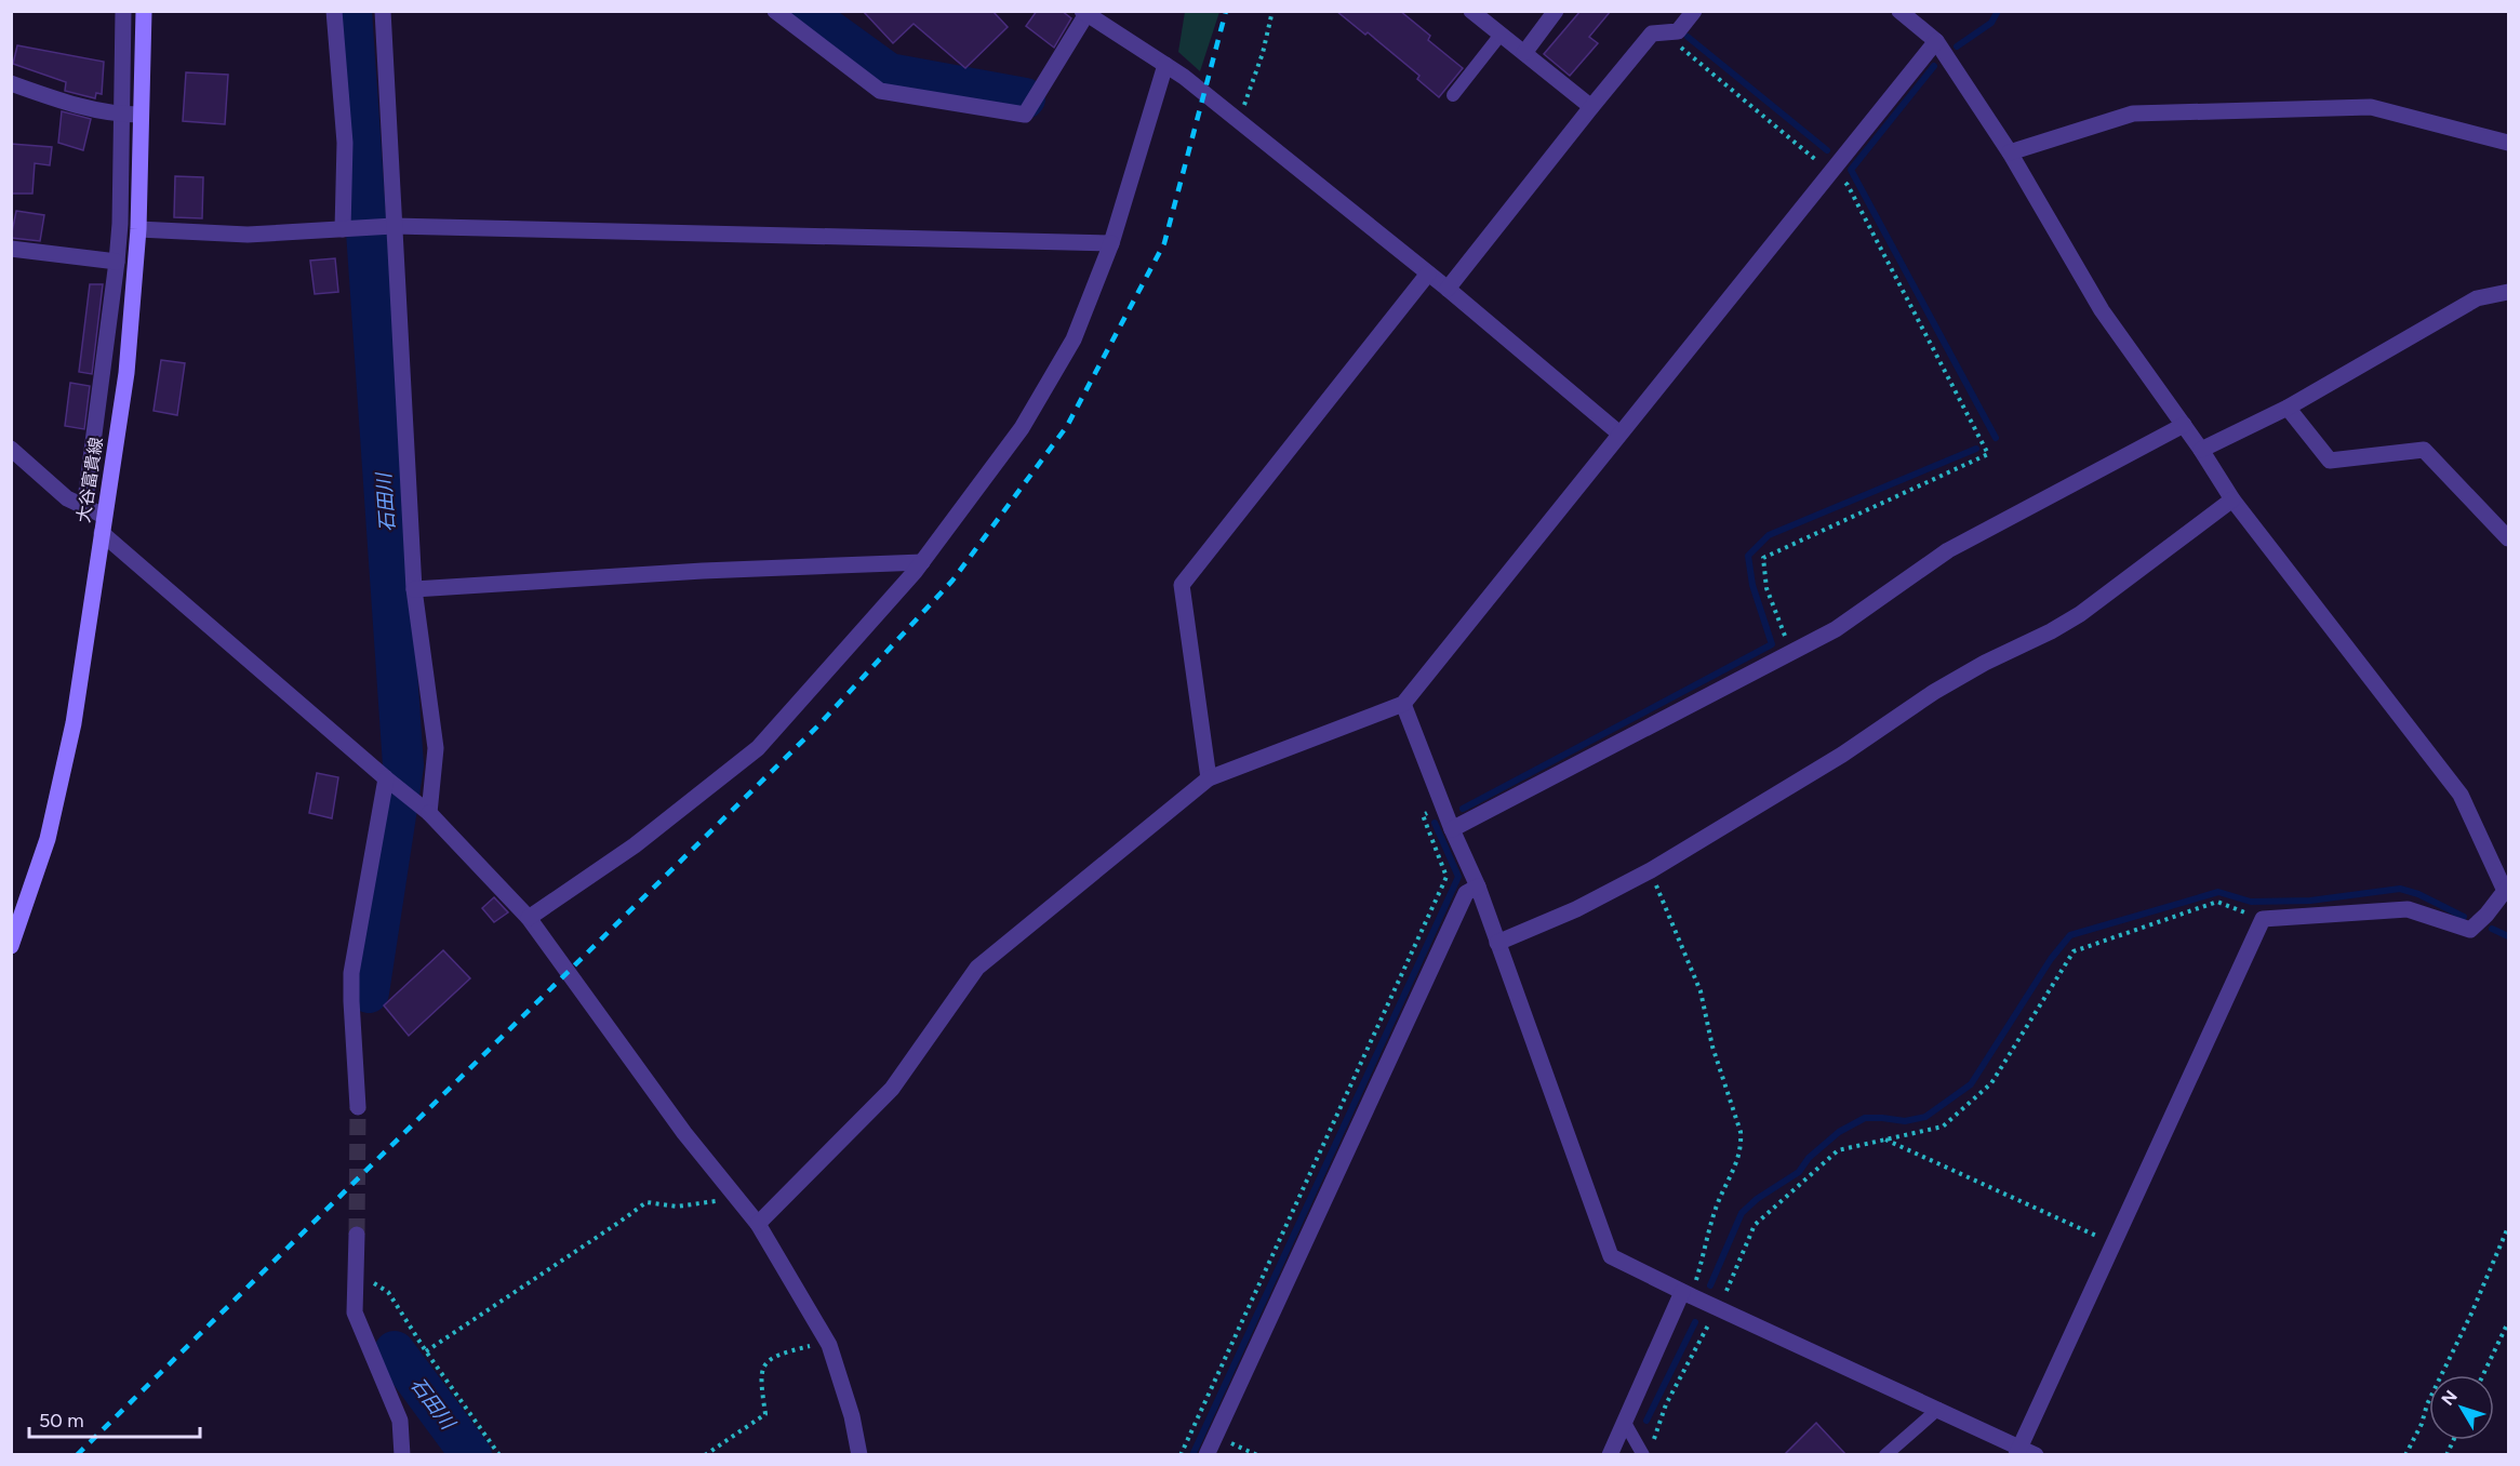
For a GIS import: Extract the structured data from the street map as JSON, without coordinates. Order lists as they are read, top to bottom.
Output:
{
  "streets": {
    "main road": ["大谷富貴線"]
  },
  "water": ["石田川"],
  "scale_bar": "50 m",
  "north": "top left"
}
